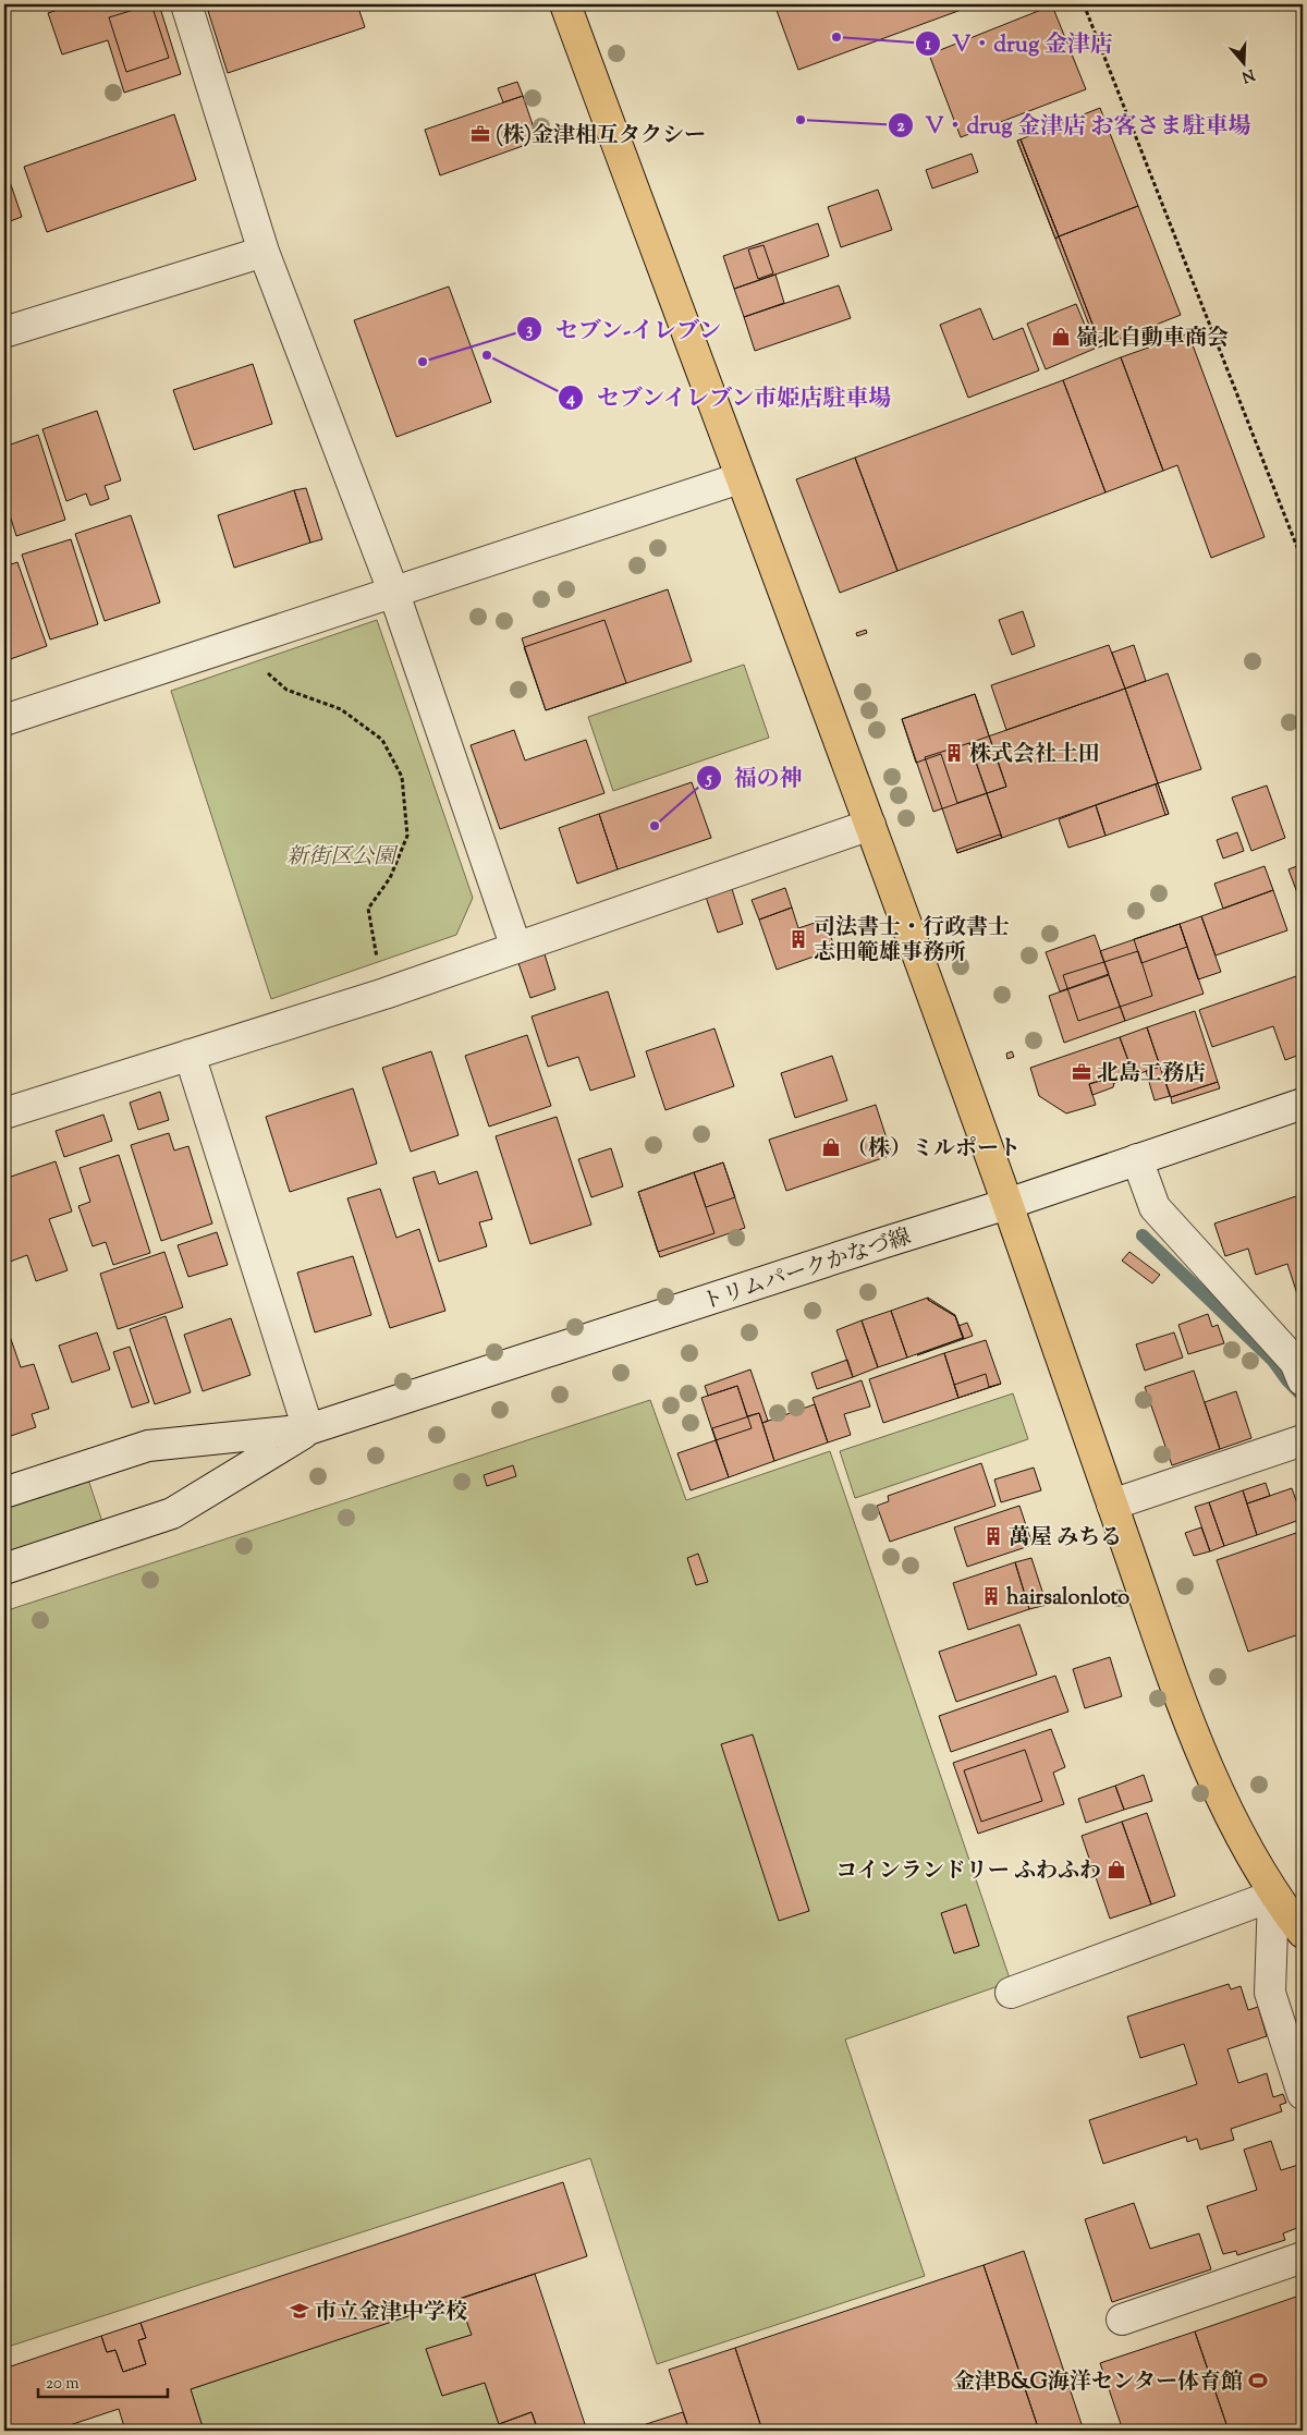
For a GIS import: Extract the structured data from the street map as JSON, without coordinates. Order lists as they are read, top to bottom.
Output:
{
  "streets": {
    "street": ["トリムパークかなづ線"]
  },
  "parks": ["新街区公園"],
  "places": {
    "other": [
      "V・drug 金津店",
      "V・drug 金津店 お客さま駐車場",
      "セブンイレブン市姫店駐車場",
      "セブン-イレブン",
      "福の神"
    ],
    "office": ["(株)金津相互タクシー", "北島工務店"],
    "shop": ["嶺北自動車商会", "（株）ミルポート", "コインランドリー ふわふわ"],
    "building": [
      "株式会社土田",
      "司法書士・行政書士 志田範雄事務所",
      "萬屋 みちる",
      "hairsalonloto"
    ],
    "school or university": ["市立金津中学校"],
    "sports": ["金津B&G海洋センター体育館"]
  },
  "scale_bar": "20 m",
  "north": "bottom"
}
